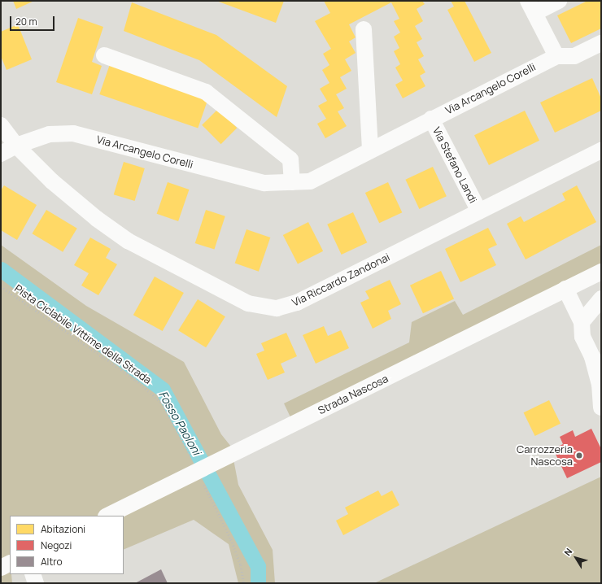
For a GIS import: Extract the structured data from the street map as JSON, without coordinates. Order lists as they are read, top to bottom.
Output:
{
  "streets": {
    "street": [
      "Via Arcangelo Corelli",
      "Via Stefano Landi",
      "Via Riccardo Zandonai",
      "Strada Nascosa"
    ],
    "path": ["Pista Ciclabile Vittime della Strada"]
  },
  "crossings": [
    ["Via Arcangelo Corelli", "Via Stefano Landi"],
    ["Via Arcangelo Corelli", "Via Riccardo Zandonai"],
    ["Via Stefano Landi", "Via Riccardo Zandonai"],
    ["Pista Ciclabile Vittime della Strada", "Strada Nascosa"]
  ],
  "water": ["Fosso Paoloni"],
  "places": ["Carrozzeria Nascosa"],
  "legend": ["Abitazioni", "Negozi", "Altro"],
  "scale_bar": "20 m",
  "north": "top left"
}
